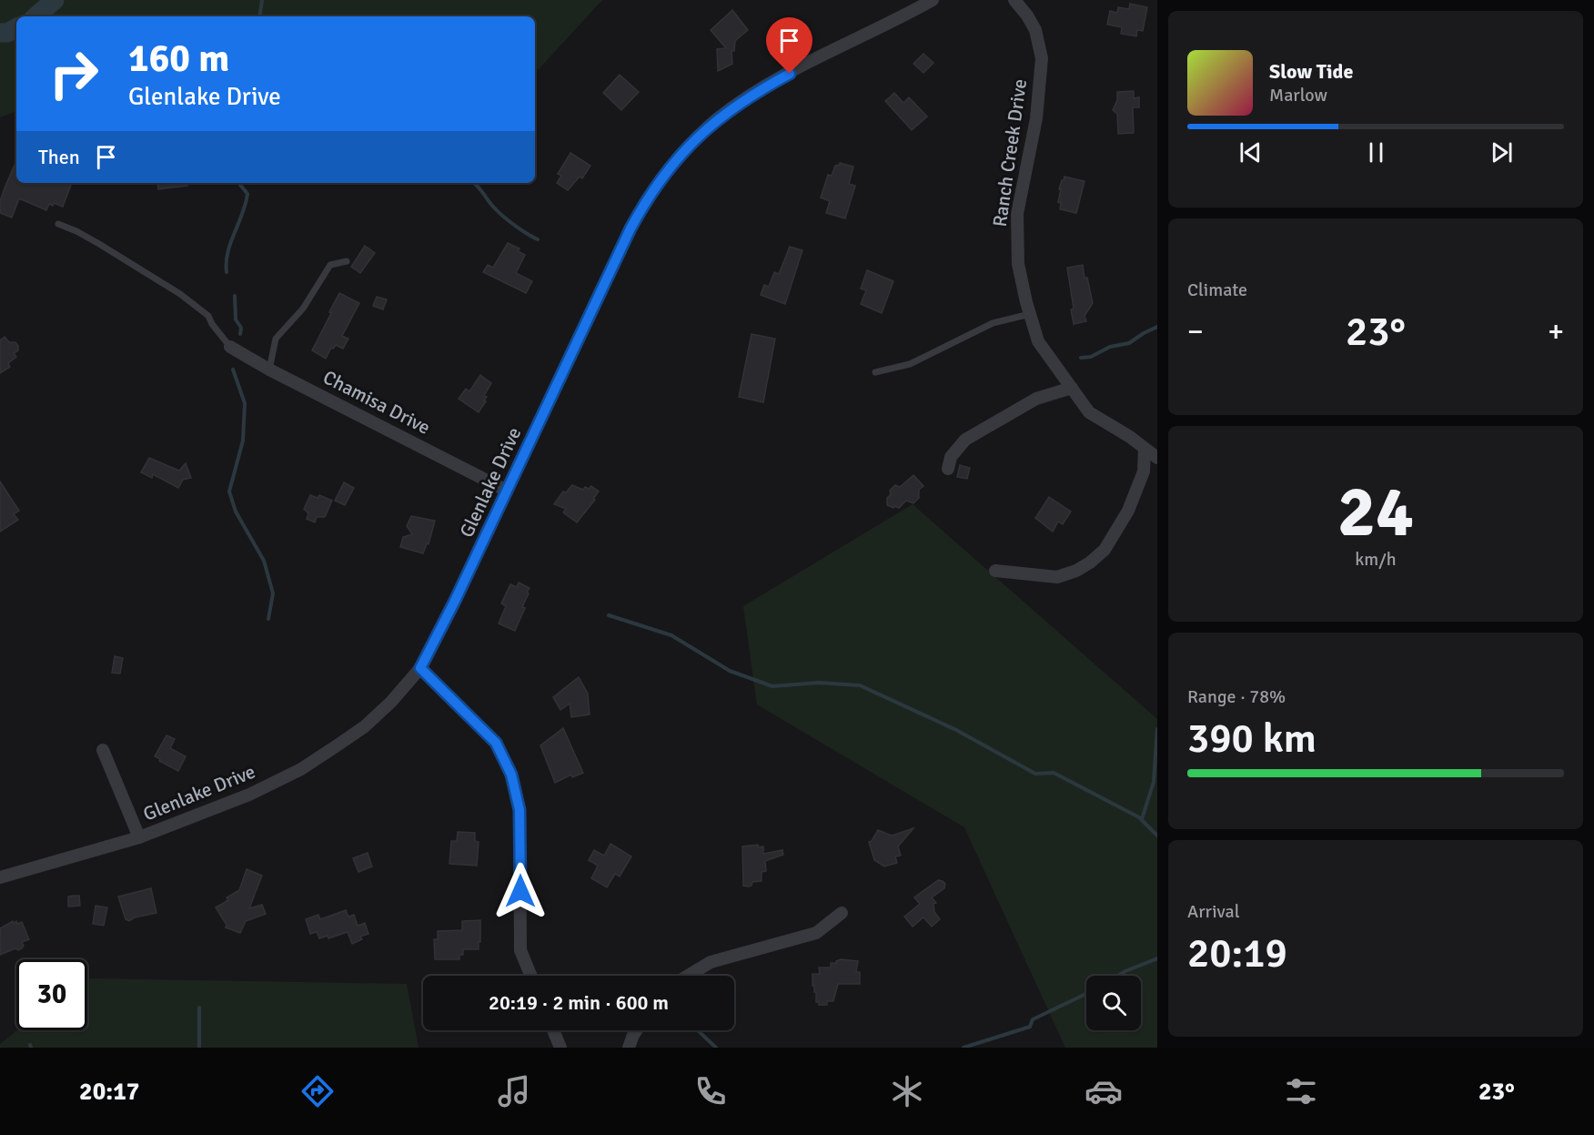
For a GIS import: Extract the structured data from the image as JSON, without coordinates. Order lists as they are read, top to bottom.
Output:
{
  "streets": {
    "street": ["Ranch Creek Drive", "Chamisa Drive", "Glenlake Drive"]
  },
  "crossings": [
    ["Chamisa Drive", "Glenlake Drive"]
  ],
  "page": {
    "turn": ["160 m", "Glenlake Drive"],
    "song": ["Slow Tide", "Marlow"],
    "then": "Then",
    "tile": [
      "Climate",
      ["24", "km/h"],
      ["Range · 78%", "390 km"],
      ["Arrival", "20:19"]
    ],
    "heat": ["−", "23°", "+"],
    "limit": "30",
    "trip": "20:19 · 2 min · 600 m",
    "tabs": ["20:17", "23°"]
  }
}
